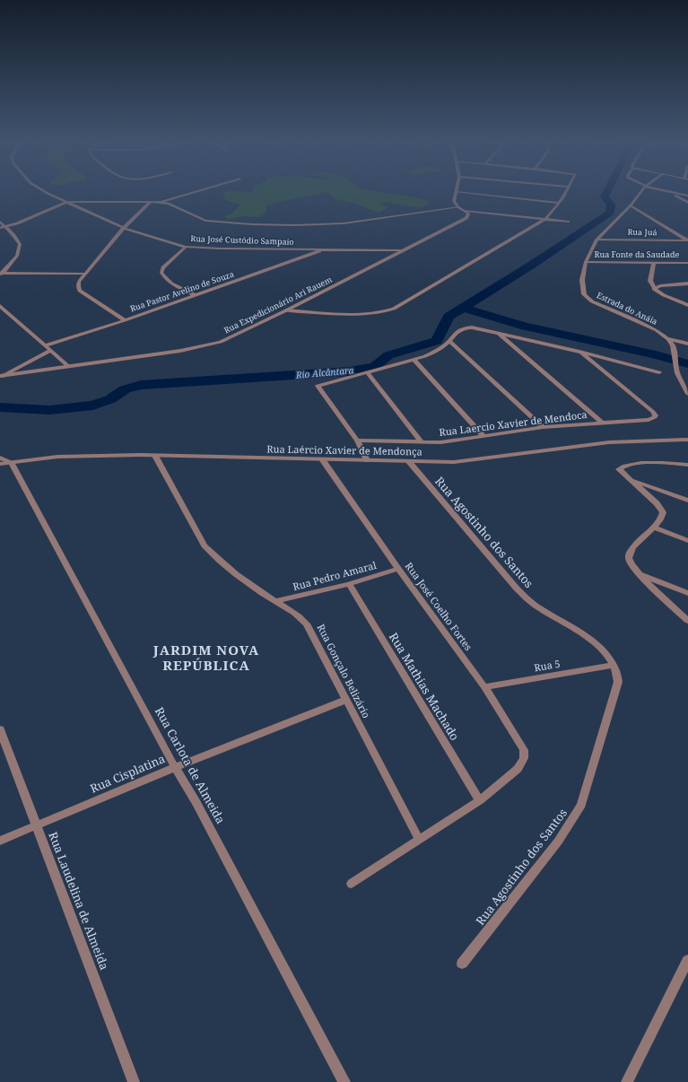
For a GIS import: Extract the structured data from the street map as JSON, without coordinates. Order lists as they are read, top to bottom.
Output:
{
  "streets": {
    "street": [
      "Rua Juá",
      "Rua José Custódio Sampaio",
      "Rua Fonte da Saudade",
      "Rua Pastor Avelino de Souza",
      "Rua Expedicionário Ari Rauem",
      "Estrada do Anáia",
      "Rua Laercio Xavier de Mendoca",
      "Rua Laércio Xavier de Mendonça",
      "Rua Agostinho dos Santos",
      "Rua Pedro Amaral",
      "Rua José Coelho Fortes",
      "Rua 5",
      "Rua Gonçalo Belizário",
      "Rua Mathias Machado",
      "Rua Carlota de Almeida",
      "Rua Cisplatina",
      "Rua Laudelina de Almeida"
    ]
  },
  "crossings": [
    ["Rua Juá", "Estrada do Anáia"],
    ["Rua José Custódio Sampaio", "Rua Pastor Avelino de Souza"],
    ["Rua José Custódio Sampaio", "Rua Expedicionário Ari Rauem"],
    ["Rua Fonte da Saudade", "Estrada do Anáia"],
    ["Rua Laercio Xavier de Mendoca", "Rua Laércio Xavier de Mendonça"],
    ["Rua Laércio Xavier de Mendonça", "Rua Agostinho dos Santos"],
    ["Rua Laércio Xavier de Mendonça", "Rua José Coelho Fortes"],
    ["Rua Laércio Xavier de Mendonça", "Rua Gonçalo Belizário"],
    ["Rua Laércio Xavier de Mendonça", "Rua Carlota de Almeida"],
    ["Rua Agostinho dos Santos", "Rua 5"],
    ["Rua Pedro Amaral", "Rua José Coelho Fortes"],
    ["Rua Pedro Amaral", "Rua Gonçalo Belizário"],
    ["Rua Pedro Amaral", "Rua Mathias Machado"],
    ["Rua José Coelho Fortes", "Rua 5"],
    ["Rua José Coelho Fortes", "Rua Mathias Machado"],
    ["Rua Gonçalo Belizário", "Rua Cisplatina"],
    ["Rua Carlota de Almeida", "Rua Cisplatina"],
    ["Rua Cisplatina", "Rua Laudelina de Almeida"]
  ],
  "districts": ["JARDIM NOVA REPÚBLICA"],
  "water": ["Rio Alcântara"]
}
